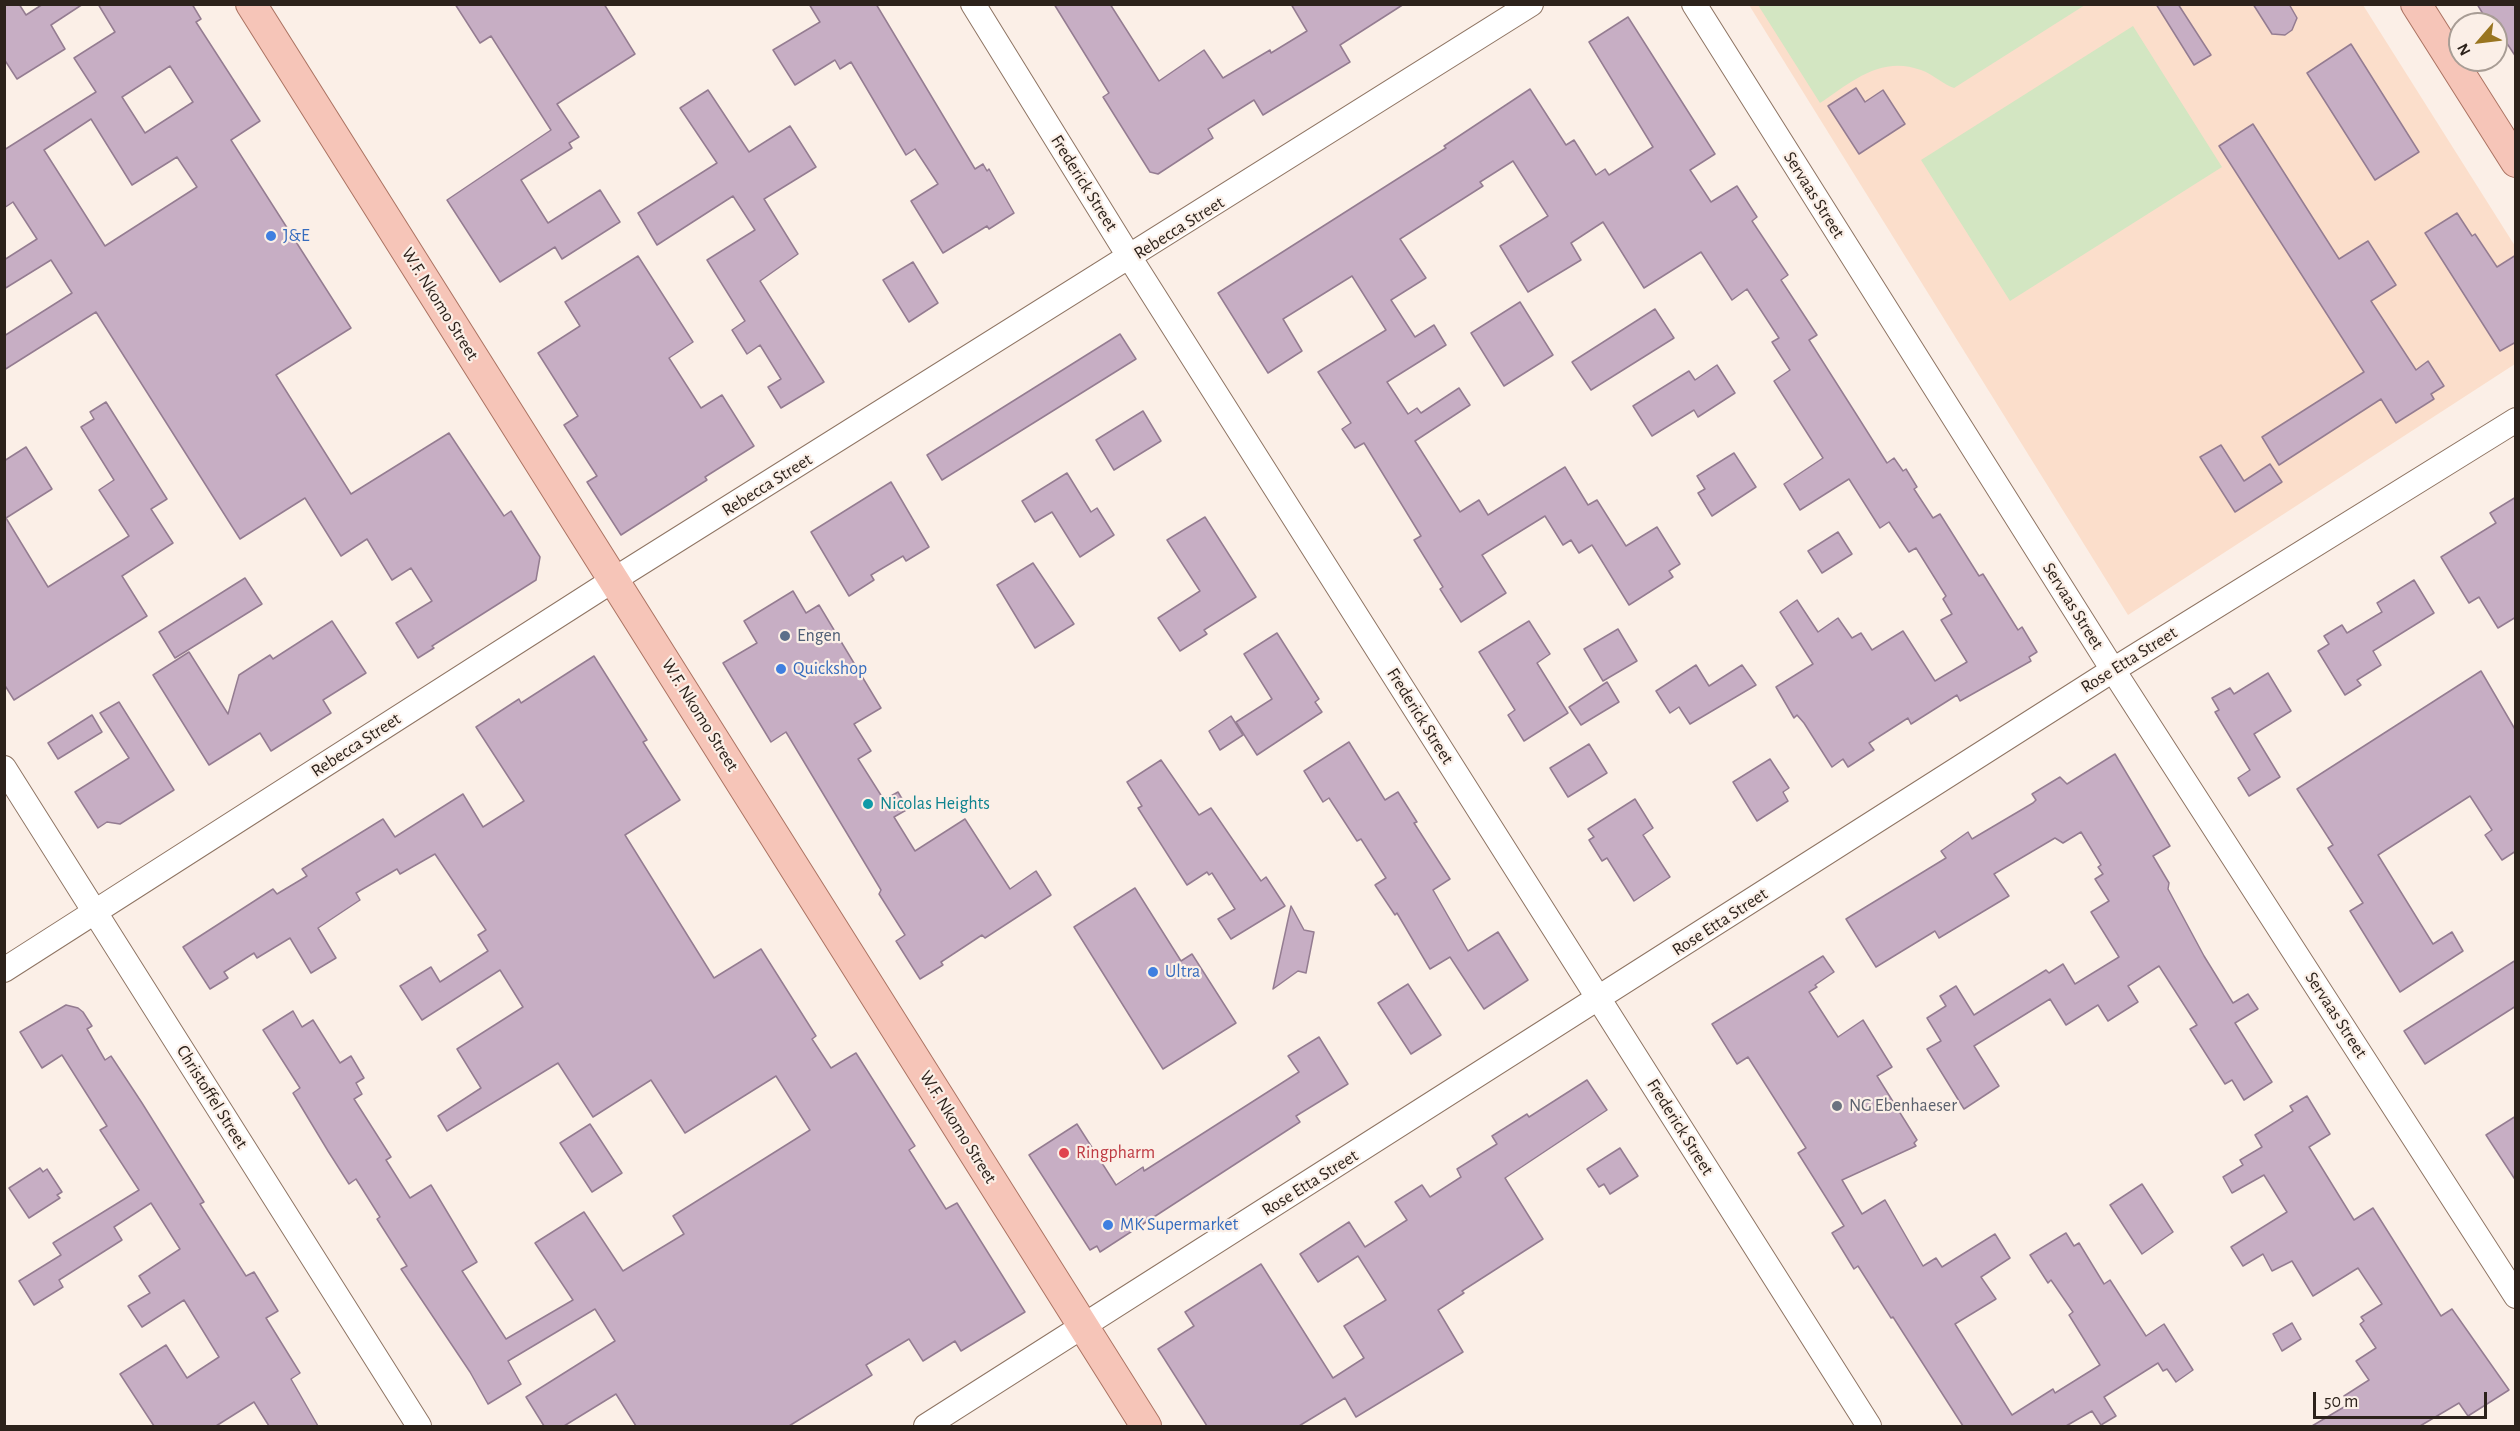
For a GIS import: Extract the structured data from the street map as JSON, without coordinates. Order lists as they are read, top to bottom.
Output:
{
  "streets": {
    "main road": ["W.F. Nkomo Street"],
    "street": [
      "Frederick Street",
      "Servaas Street",
      "Rebecca Street",
      "Rose Etta Street",
      "Christoffel Street"
    ]
  },
  "crossings": [
    ["Frederick Street", "Rebecca Street"],
    ["Frederick Street", "Rose Etta Street"],
    ["Servaas Street", "Rose Etta Street"],
    ["Rebecca Street", "W.F. Nkomo Street"],
    ["Rebecca Street", "Christoffel Street"],
    ["W.F. Nkomo Street", "Rose Etta Street"]
  ],
  "places": [
    "J&E",
    "Engen",
    "Quickshop",
    "Nicolas Heights",
    "Ultra",
    "NG Ebenhaeser",
    "Ringpharm",
    "MK Supermarket"
  ],
  "scale_bar": "50 m",
  "north": "bottom left"
}
